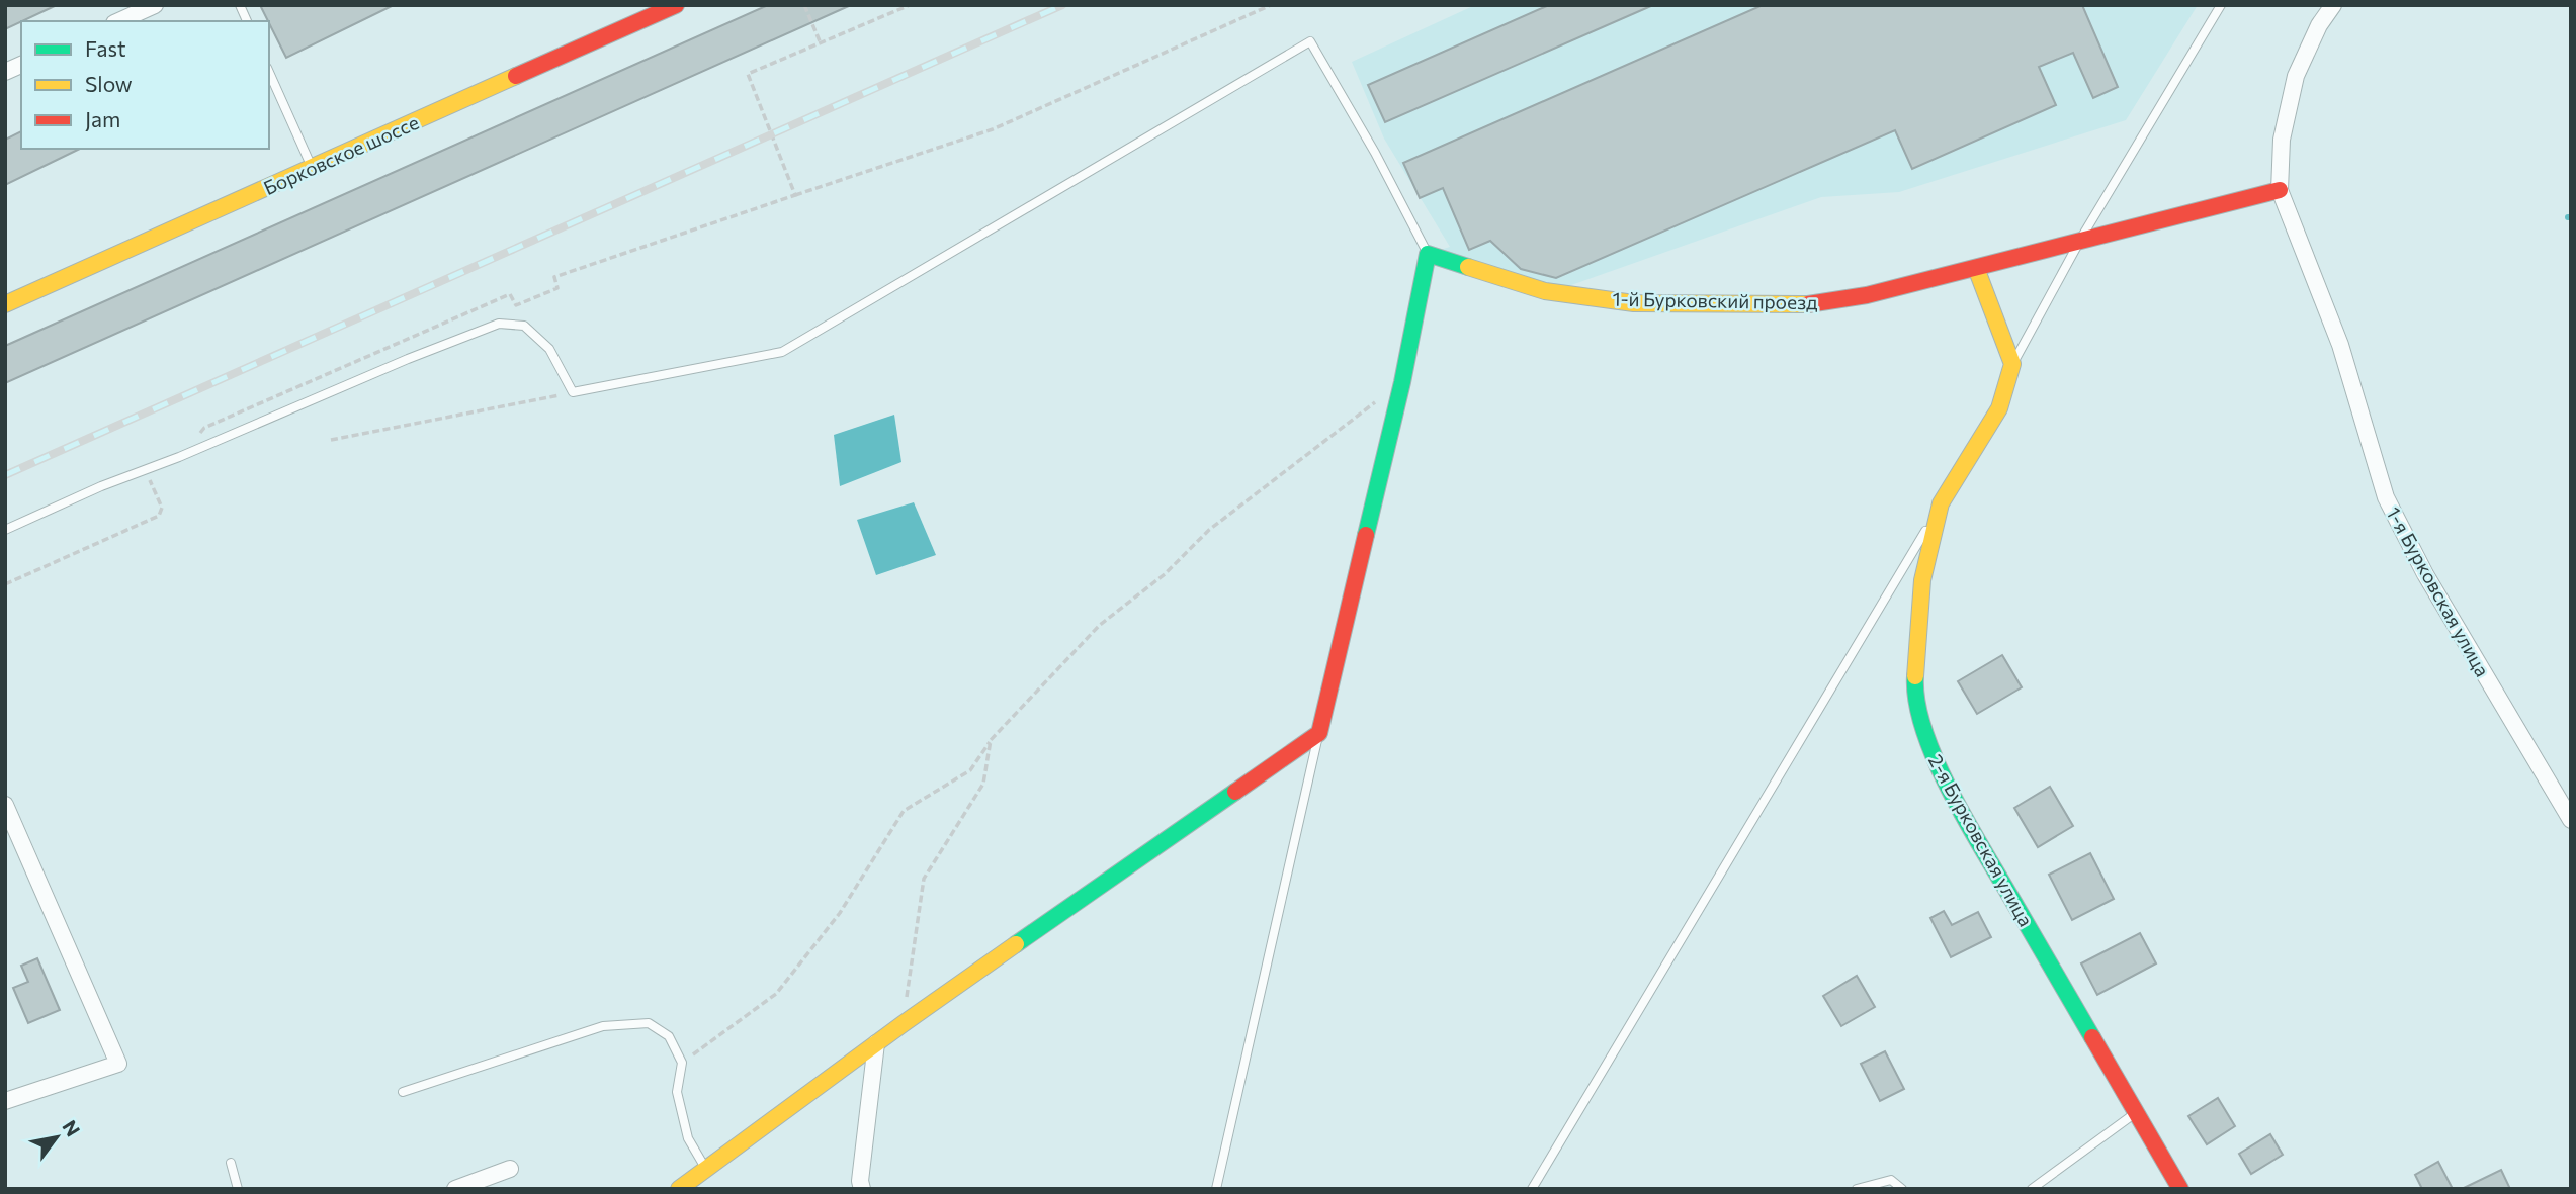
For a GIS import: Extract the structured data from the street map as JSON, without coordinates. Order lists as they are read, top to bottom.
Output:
{
  "streets": {
    "street": [
      "Борковское шоссе",
      "1-й Бурковский проезд",
      "1-я Бурковская улица",
      "2-я Бурковская улица"
    ]
  },
  "crossings": [
    ["1-й Бурковский проезд", "1-я Бурковская улица"]
  ],
  "legend": ["Fast", "Slow", "Jam"],
  "north": "top right"
}
